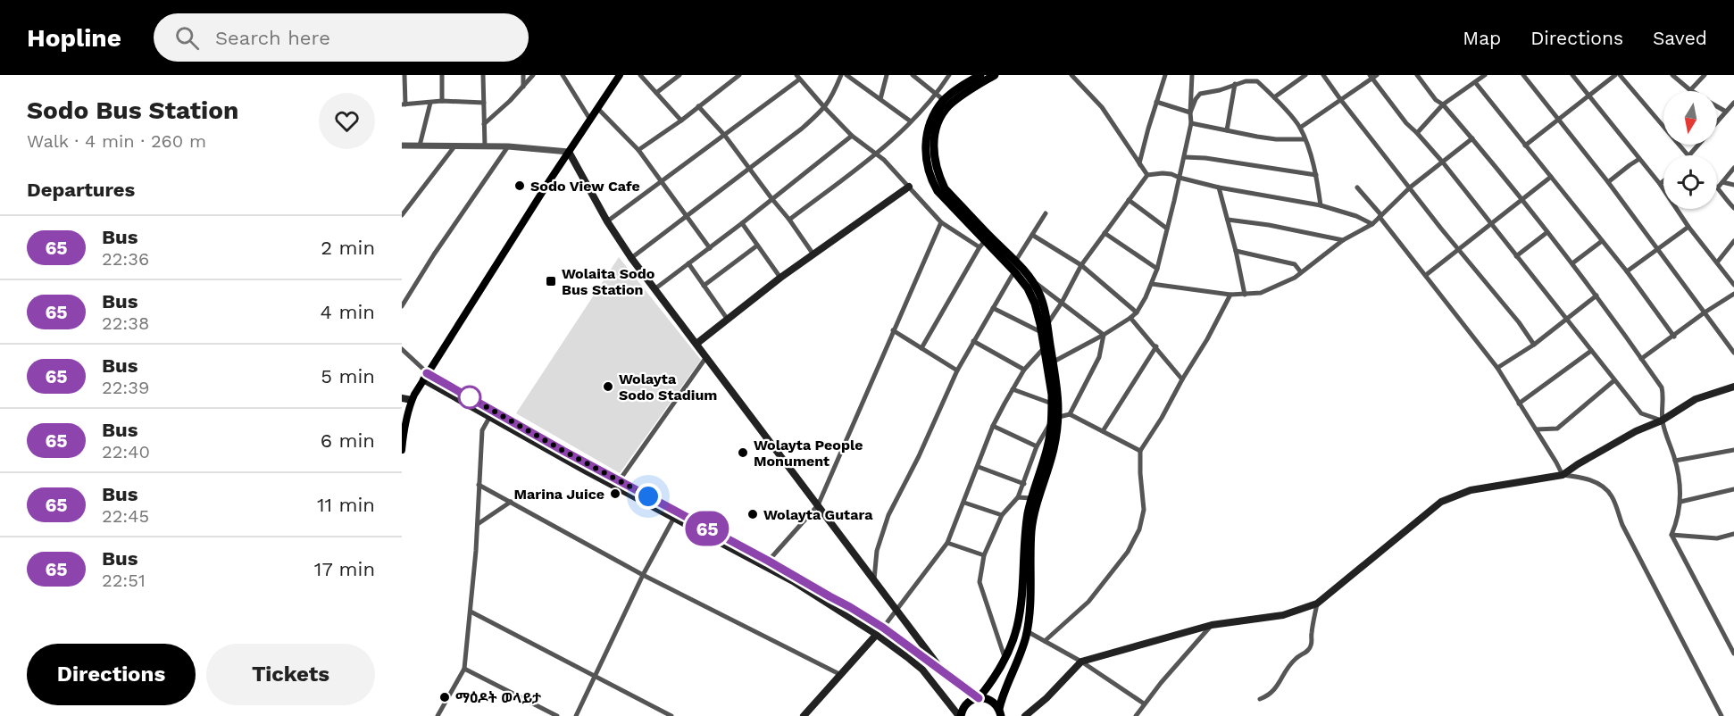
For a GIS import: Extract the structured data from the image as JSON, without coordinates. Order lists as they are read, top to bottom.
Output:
{
  "places": {
    "other": [
      "Sodo View Cafe",
      "Wolayta Sodo Stadium",
      "Wolayta People Monument",
      "Marina Juice",
      "Wolayta Gutara",
      "ማዕዶት ወላይታ"
    ],
    "transit": ["Wolaita Sodo Bus Station"]
  },
  "lines": ["bus line 65"],
  "north": "bottom",
  "page": {
    "header": "Hopline",
    "search": "Search here",
    "nav": ["Map", "Directions", "Saved"],
    "heading": [
      ["Sodo Bus Station", "Walk · 4 min · 260 m"],
      "Departures"
    ],
    "on_map": "65",
    "list": [
      {
        "mark": "65",
        "name": "Bus",
        "note": "22:36",
        "value": "2 min"
      },
      {
        "mark": "65",
        "name": "Bus",
        "note": "22:38",
        "value": "4 min"
      },
      {
        "mark": "65",
        "name": "Bus",
        "note": "22:39",
        "value": "5 min"
      },
      {
        "mark": "65",
        "name": "Bus",
        "note": "22:40",
        "value": "6 min"
      },
      {
        "mark": "65",
        "name": "Bus",
        "note": "22:45",
        "value": "11 min"
      },
      {
        "mark": "65",
        "name": "Bus",
        "note": "22:51",
        "value": "17 min"
      }
    ],
    "buttons": ["Directions", "Tickets"]
  }
}
